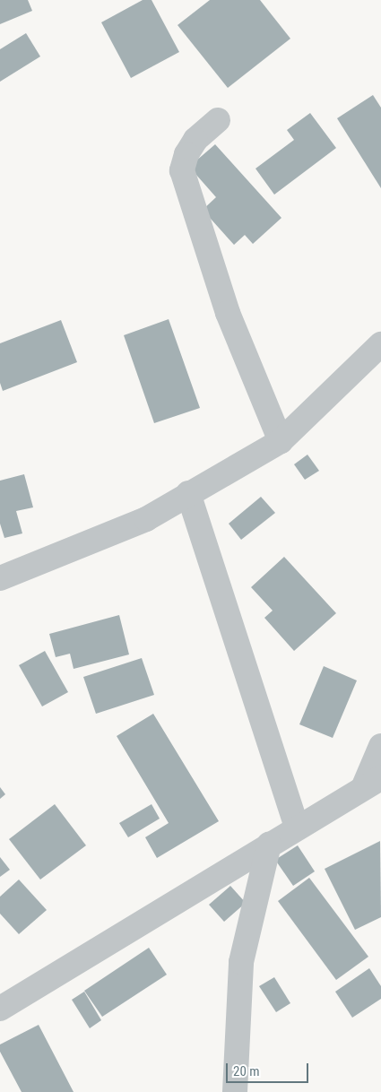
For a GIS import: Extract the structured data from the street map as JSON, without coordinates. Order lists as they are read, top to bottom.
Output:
{
  "scale_bar": "20 m"
}
